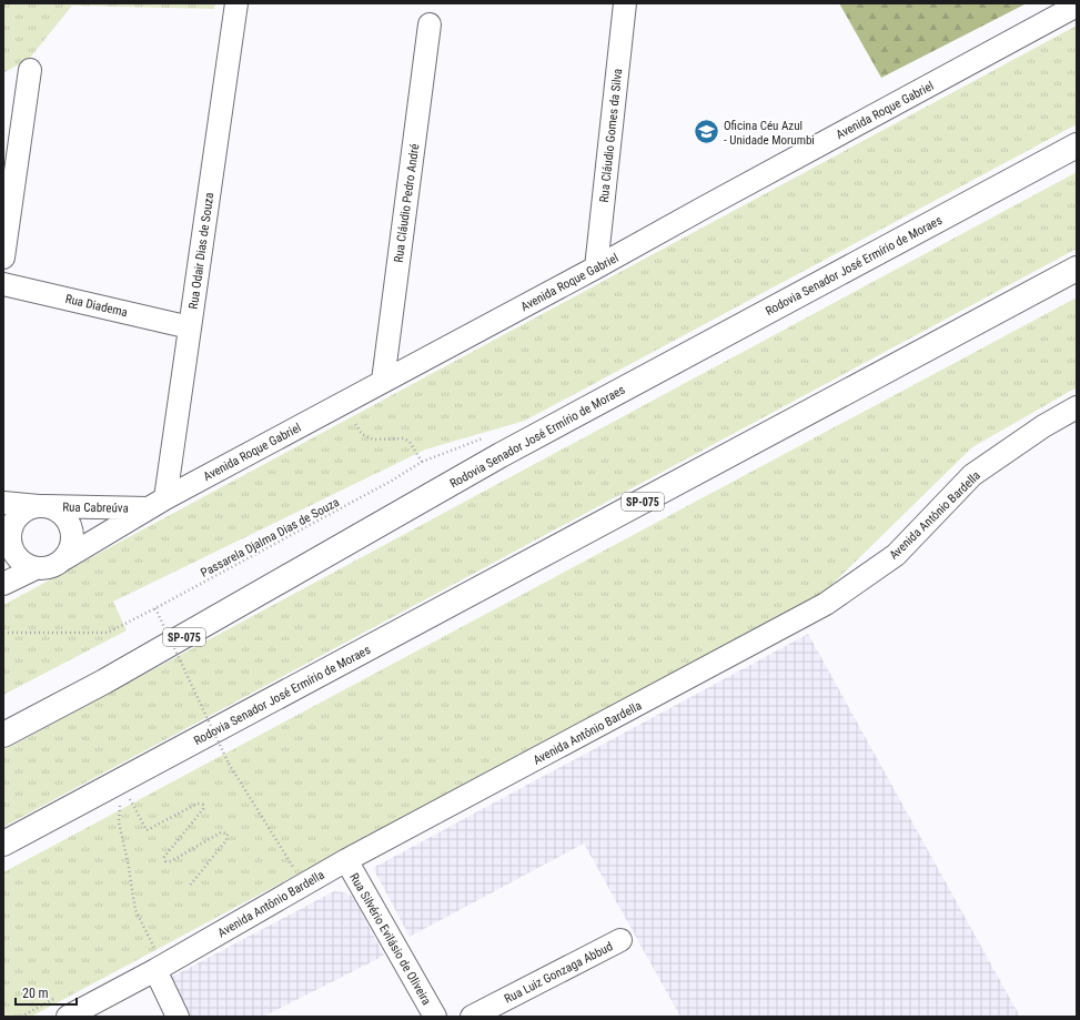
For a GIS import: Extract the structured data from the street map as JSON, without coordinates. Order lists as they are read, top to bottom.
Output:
{
  "streets": {
    "highway": ["Rodovia Senador José Ermírio de Moraes", "SP-075"],
    "street": [
      "Avenida Roque Gabriel",
      "Rua Cláudio Gomes da Silva",
      "Rua Cláudio Pedro André",
      "Rua Odair Dias de Souza",
      "Rua Diadema",
      "Rua Cabreúva",
      "Avenida Antônio Bardella",
      "Rua Silvério Evilásio de Oliveira",
      "Rua Luiz Gonzaga Abbud"
    ],
    "path": ["Passarela Djalma Dias de Souza"]
  },
  "crossings": [
    ["Avenida Roque Gabriel", "Rua Cláudio Gomes da Silva"],
    ["Avenida Roque Gabriel", "Rua Cláudio Pedro André"],
    ["Avenida Roque Gabriel", "Rua Odair Dias de Souza"],
    ["Avenida Roque Gabriel", "Rua Cabreúva"],
    ["Avenida Roque Gabriel", "Passarela Djalma Dias de Souza"],
    ["Rua Odair Dias de Souza", "Rua Diadema"],
    ["Rua Odair Dias de Souza", "Rua Cabreúva"],
    ["Avenida Antônio Bardella", "Rua Silvério Evilásio de Oliveira"]
  ],
  "places": {
    "school or university": ["Oficina Céu Azul - Unidade Morumbi"]
  },
  "scale_bar": "20 m"
}
